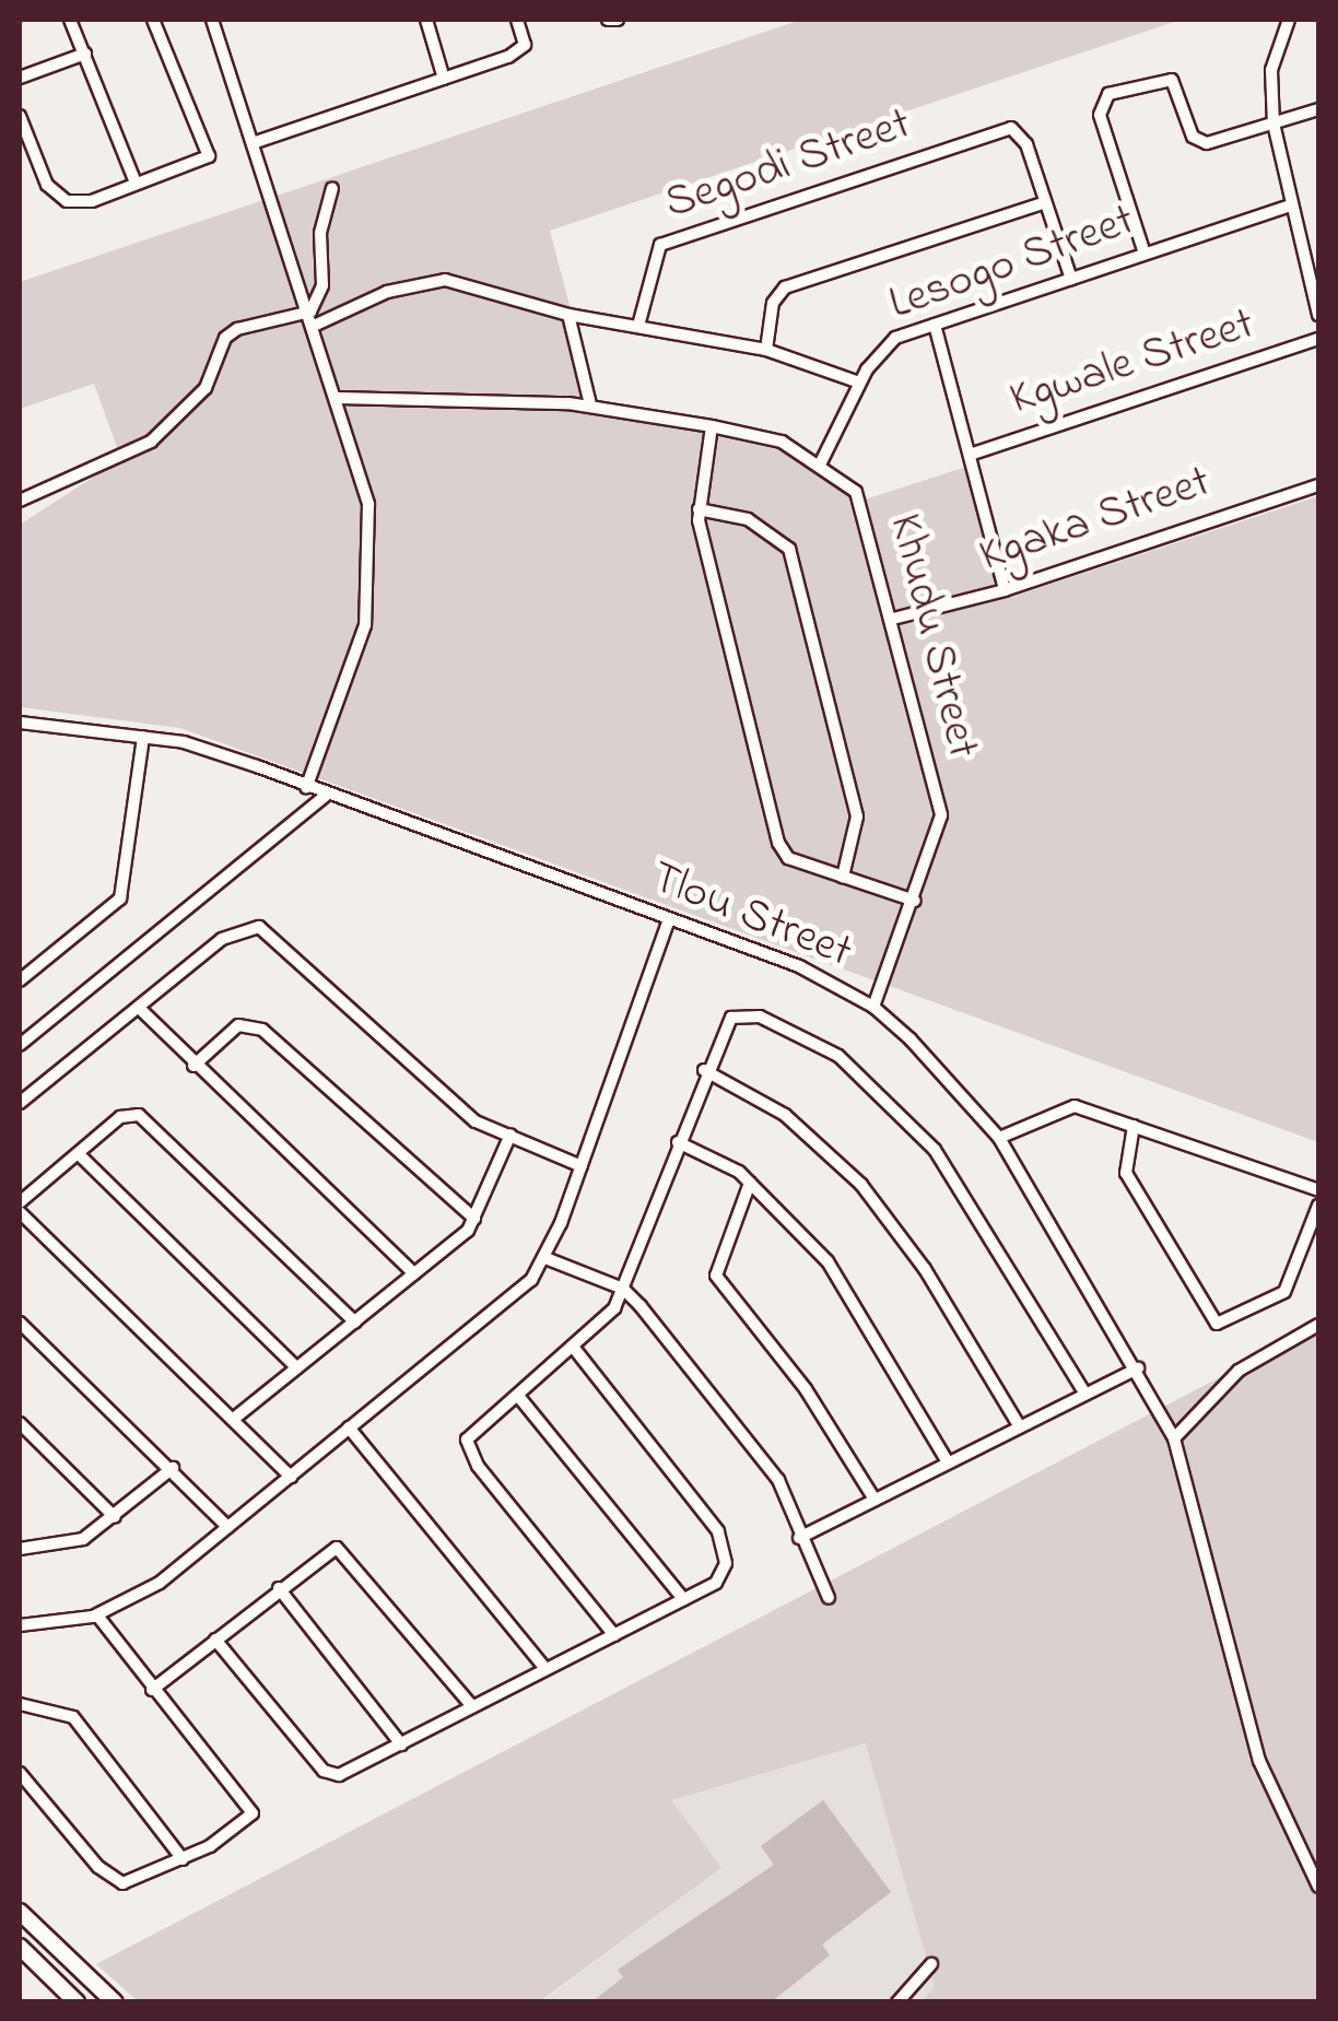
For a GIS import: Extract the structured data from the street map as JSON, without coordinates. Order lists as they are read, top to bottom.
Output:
{
  "streets": {
    "street": [
      "Segodi Street",
      "Lesogo Street",
      "Kgwale Street",
      "Kgaka Street",
      "Khudu Street",
      "Tlou Street"
    ]
  },
  "crossings": [
    ["Lesogo Street", "Khudu Street"],
    ["Kgaka Street", "Khudu Street"],
    ["Khudu Street", "Tlou Street"]
  ]
}
